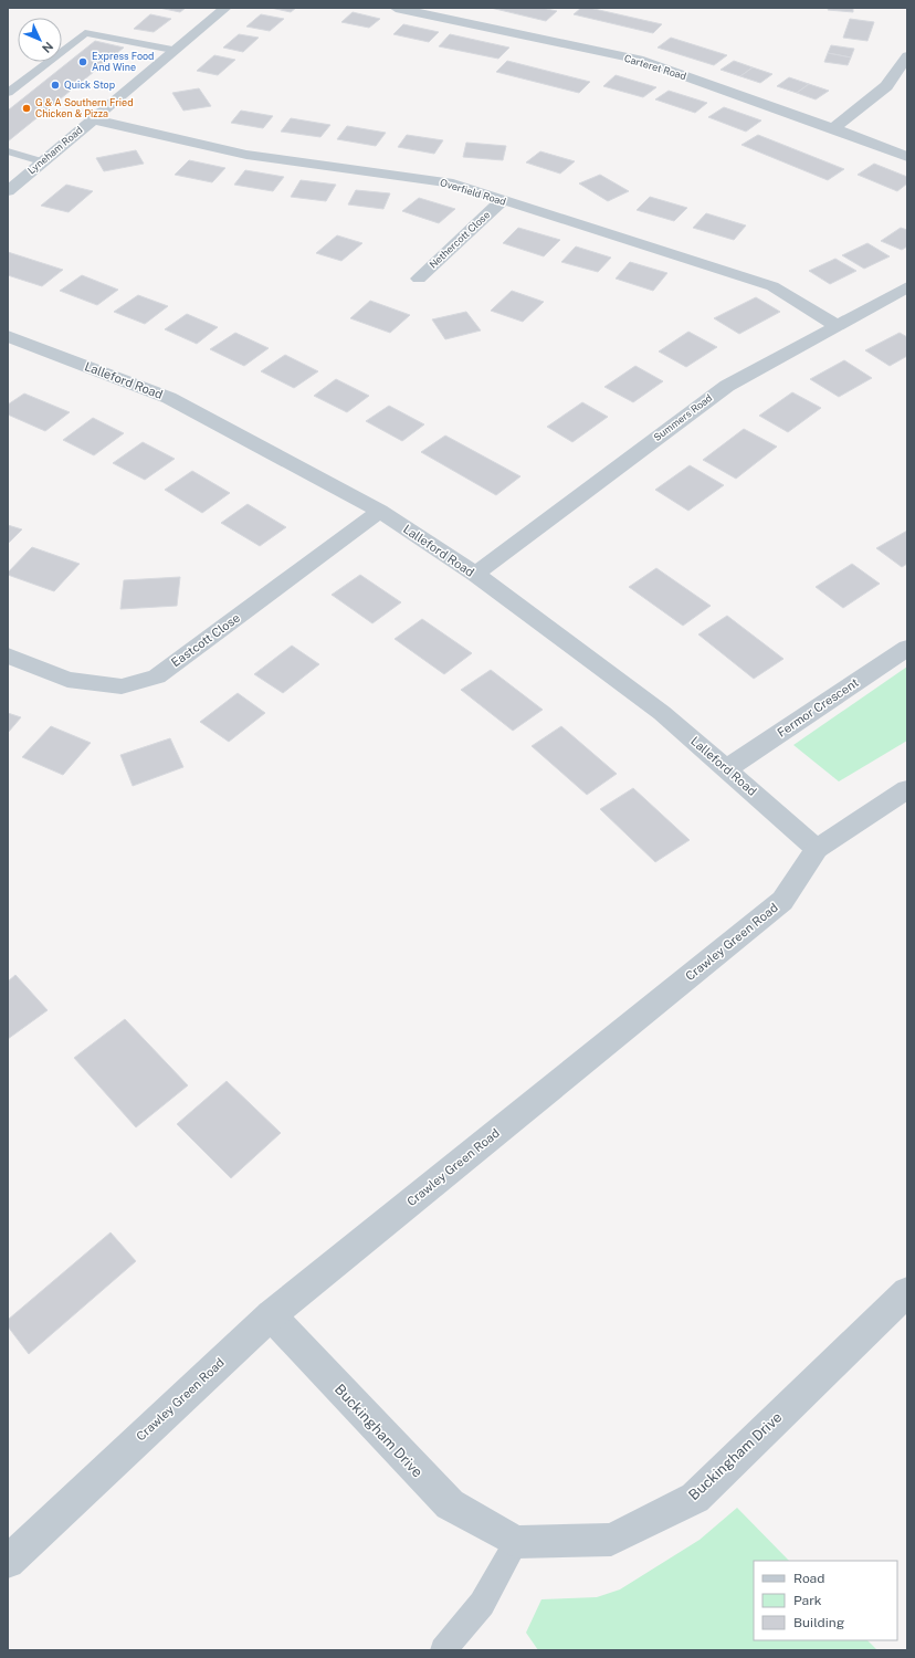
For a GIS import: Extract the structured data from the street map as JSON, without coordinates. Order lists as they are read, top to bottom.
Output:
{
  "streets": {
    "street": [
      "Carteret Road",
      "Lyneham Road",
      "Overfield Road",
      "Nethercott Close",
      "Lalleford Road",
      "Summers Road",
      "Eastcott Close",
      "Fermor Crescent",
      "Crawley Green Road",
      "Buckingham Drive"
    ]
  },
  "crossings": [
    ["Lyneham Road", "Overfield Road"],
    ["Overfield Road", "Nethercott Close"],
    ["Overfield Road", "Summers Road"],
    ["Lalleford Road", "Summers Road"],
    ["Lalleford Road", "Eastcott Close"],
    ["Lalleford Road", "Fermor Crescent"],
    ["Lalleford Road", "Crawley Green Road"],
    ["Crawley Green Road", "Buckingham Drive"]
  ],
  "places": ["Express Food And Wine", "Quick Stop", "G & A Southern Fried Chicken & Pizza"],
  "legend": ["Road", "Park", "Building"],
  "north": "bottom right"
}
